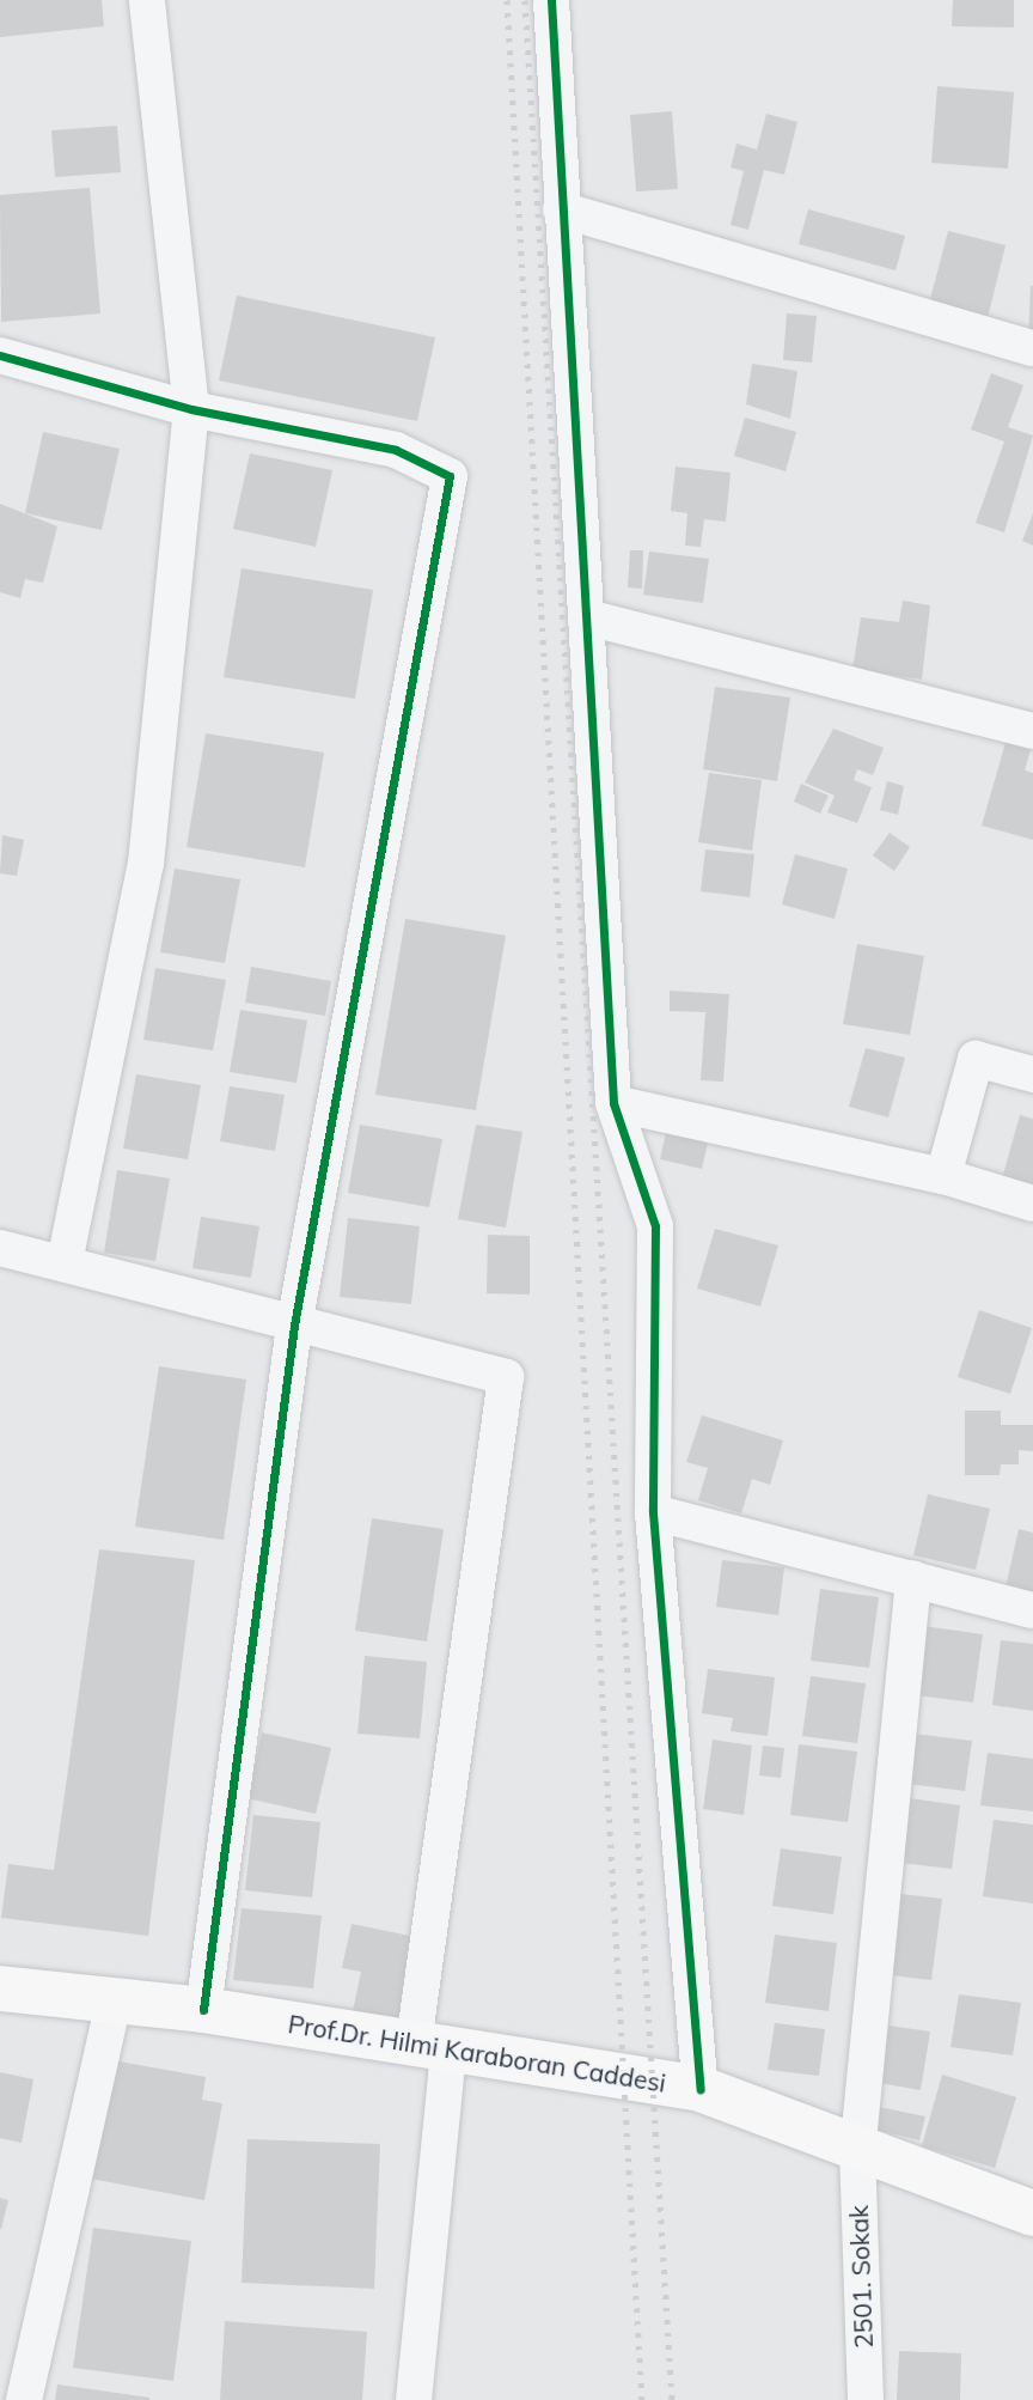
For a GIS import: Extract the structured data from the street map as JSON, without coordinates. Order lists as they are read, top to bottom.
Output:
{
  "streets": {
    "street": ["Prof.Dr. Hilmi Karaboran Caddesi", "2501. Sokak"]
  },
  "crossings": [
    ["Prof.Dr. Hilmi Karaboran Caddesi", "2501. Sokak"]
  ]
}
